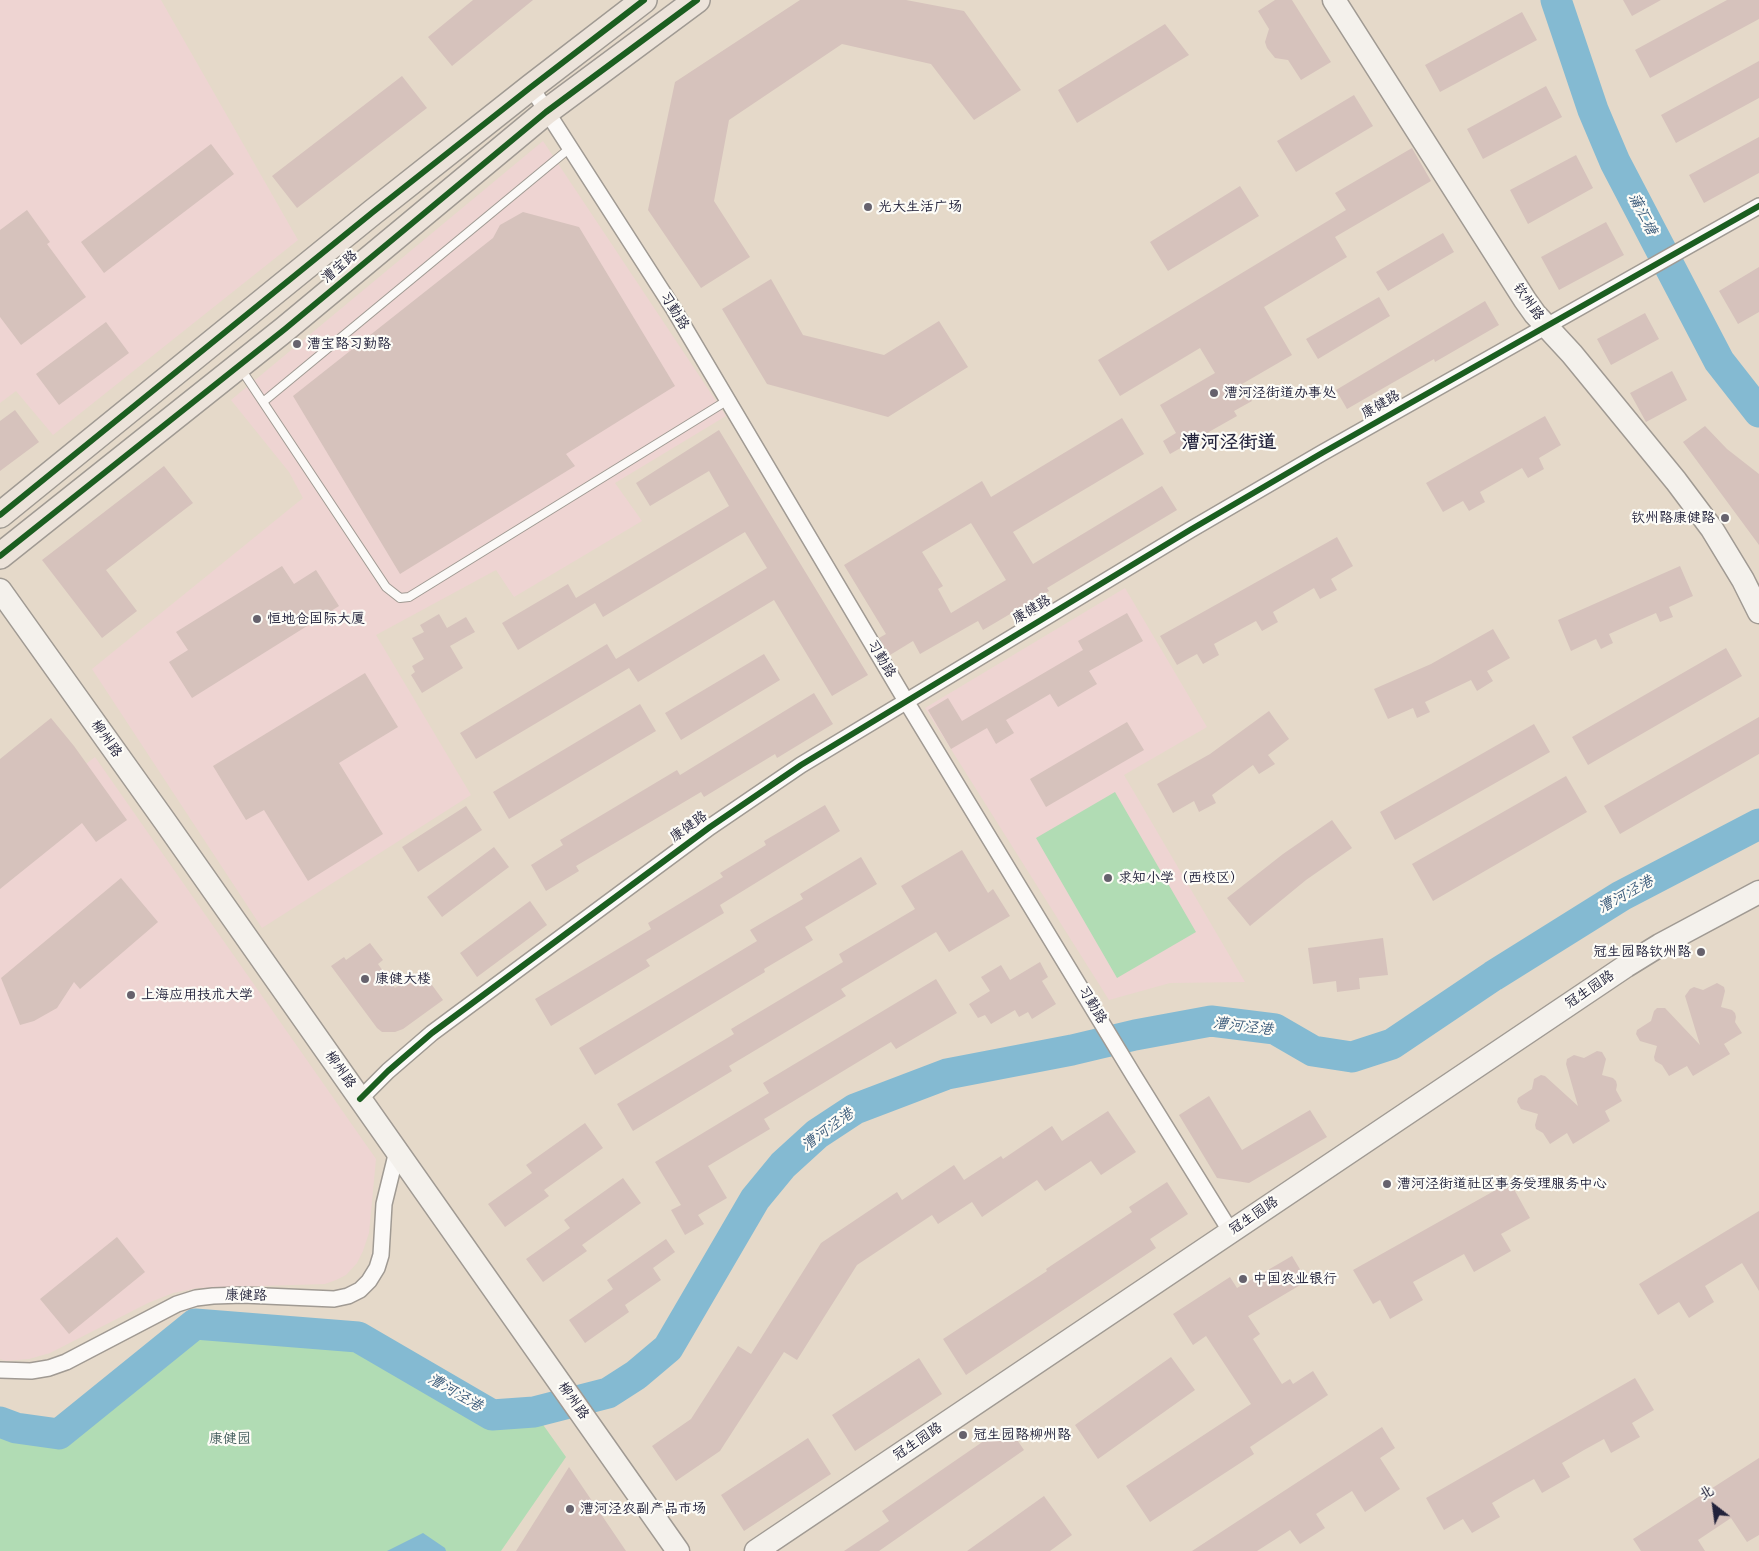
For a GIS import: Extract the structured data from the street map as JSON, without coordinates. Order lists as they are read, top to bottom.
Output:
{
  "streets": {
    "main road": ["漕宝路"],
    "street": [
      "钦州路",
      "习勤路",
      "康健路",
      "柳州路",
      "冠生园路"
    ]
  },
  "crossings": [
    ["漕宝路", "习勤路"],
    ["钦州路", "康健路"],
    ["习勤路", "康健路"],
    ["习勤路", "冠生园路"],
    ["康健路", "柳州路"]
  ],
  "districts": ["漕河泾街道"],
  "water": ["蒲汇塘", "漕河泾港"],
  "parks": ["康健园"],
  "places": [
    "光大生活广场",
    "漕宝路习勤路",
    "漕河泾街道办事处",
    "钦州路康健路",
    "恒地仓国际大厦",
    "求知小学（西校区）",
    "冠生园路钦州路",
    "康健大楼",
    "上海应用技术大学",
    "漕河泾街道社区事务受理服务中心",
    "中国农业银行",
    "冠生园路柳州路",
    "漕河泾农副产品市场"
  ],
  "north": "top left"
}
